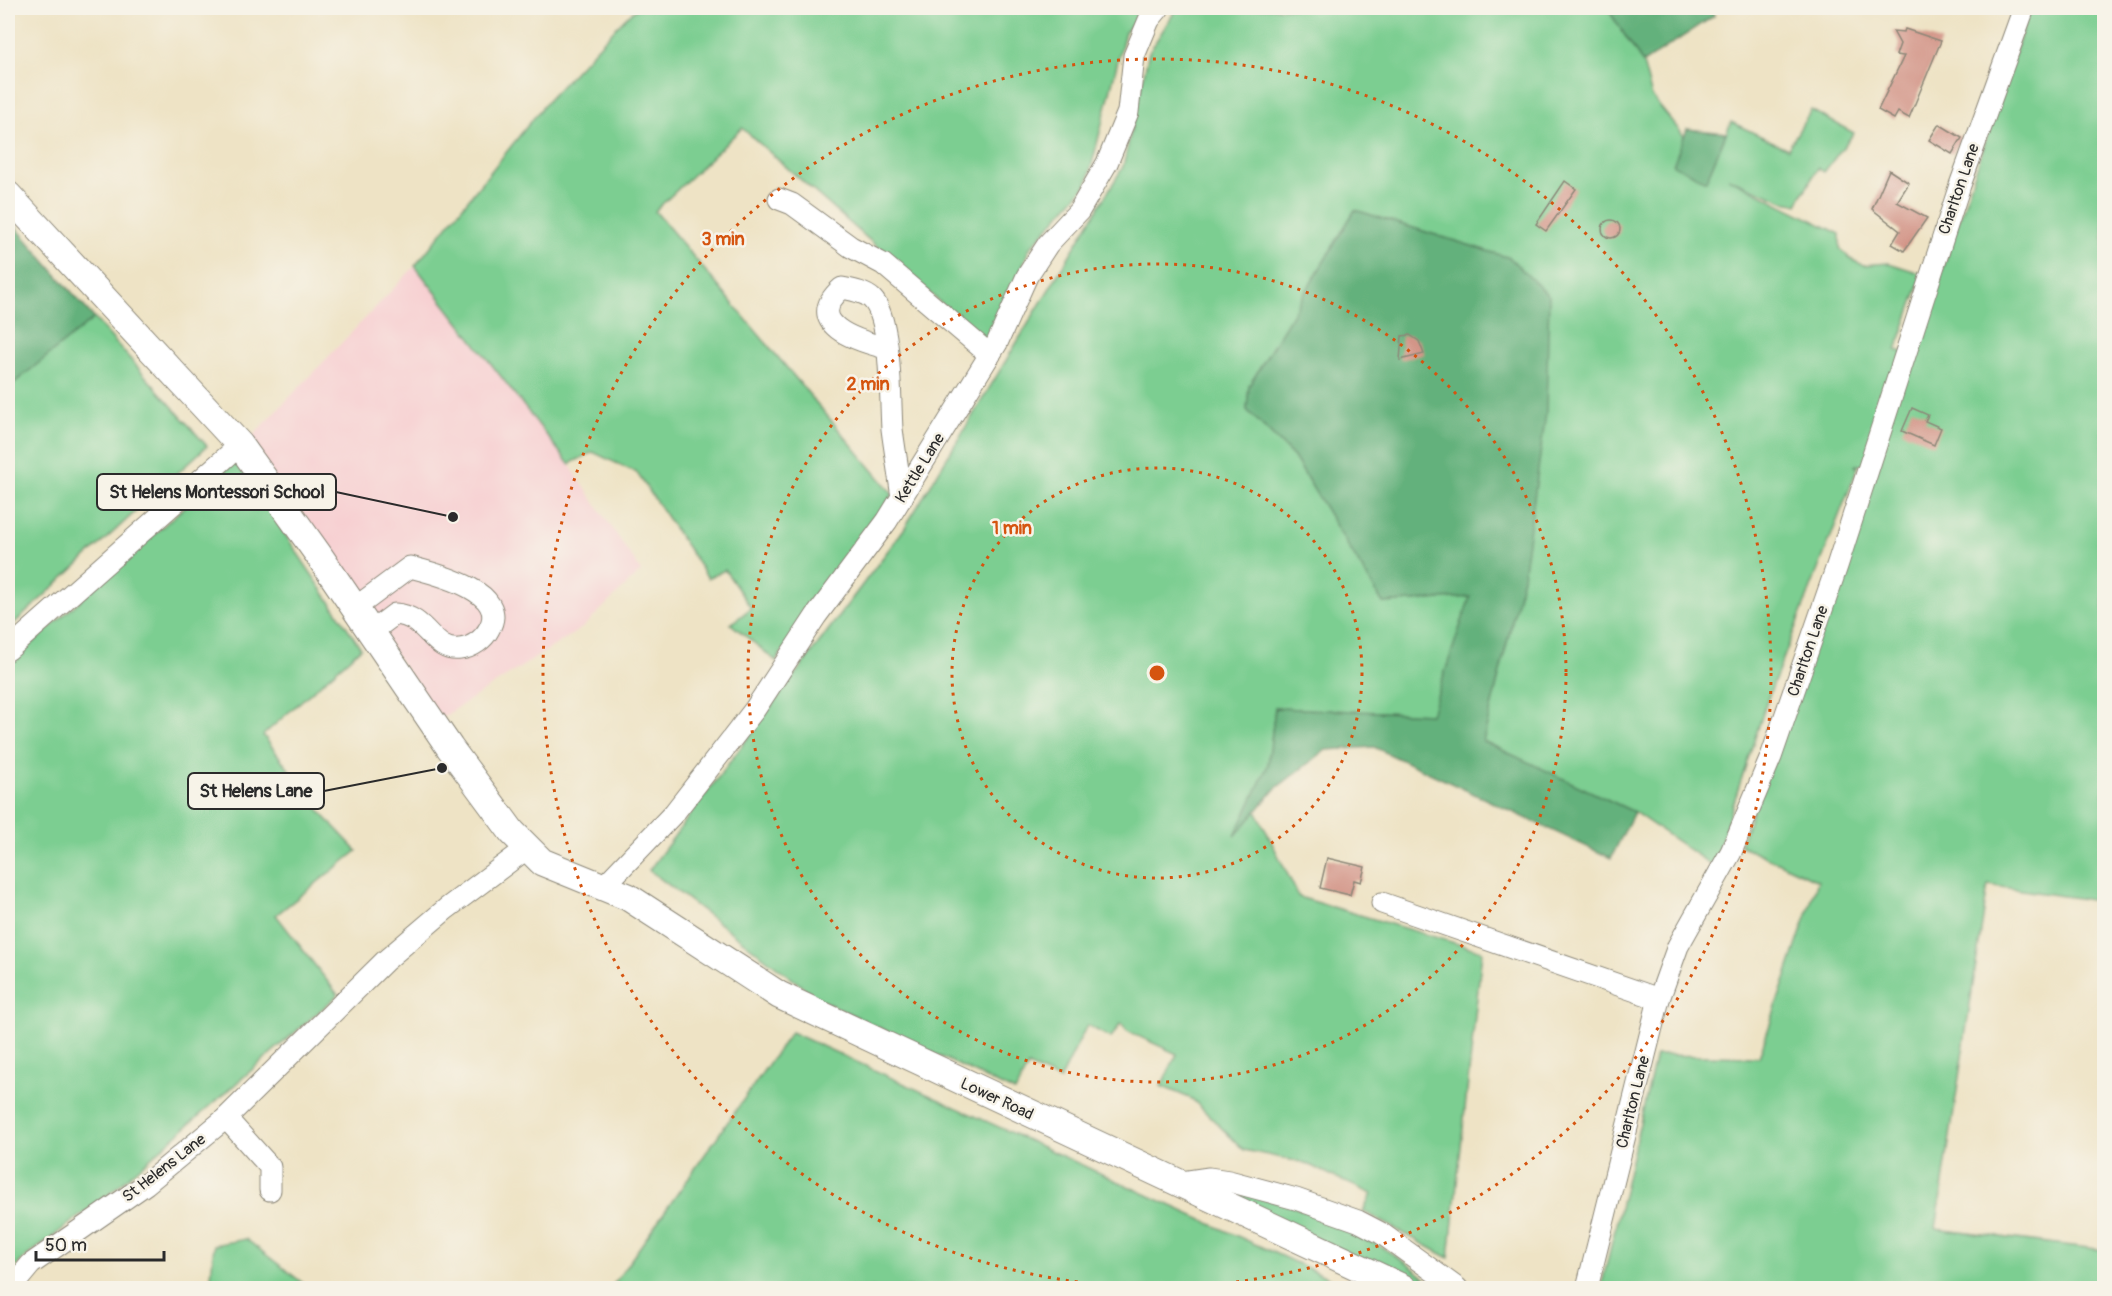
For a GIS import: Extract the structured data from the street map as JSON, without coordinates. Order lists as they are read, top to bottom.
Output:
{
  "streets": {
    "main road": ["Lower Road"],
    "street": ["Charlton Lane", "Kettle Lane", "St Helens Lane"]
  },
  "crossings": [
    ["Kettle Lane", "Lower Road"],
    ["Lower Road", "St Helens Lane"]
  ],
  "places": ["St Helens Montessori School", "St Helens Lane"],
  "scale_bar": "50 m",
  "rings": ["3 min", "2 min", "1 min"]
}
